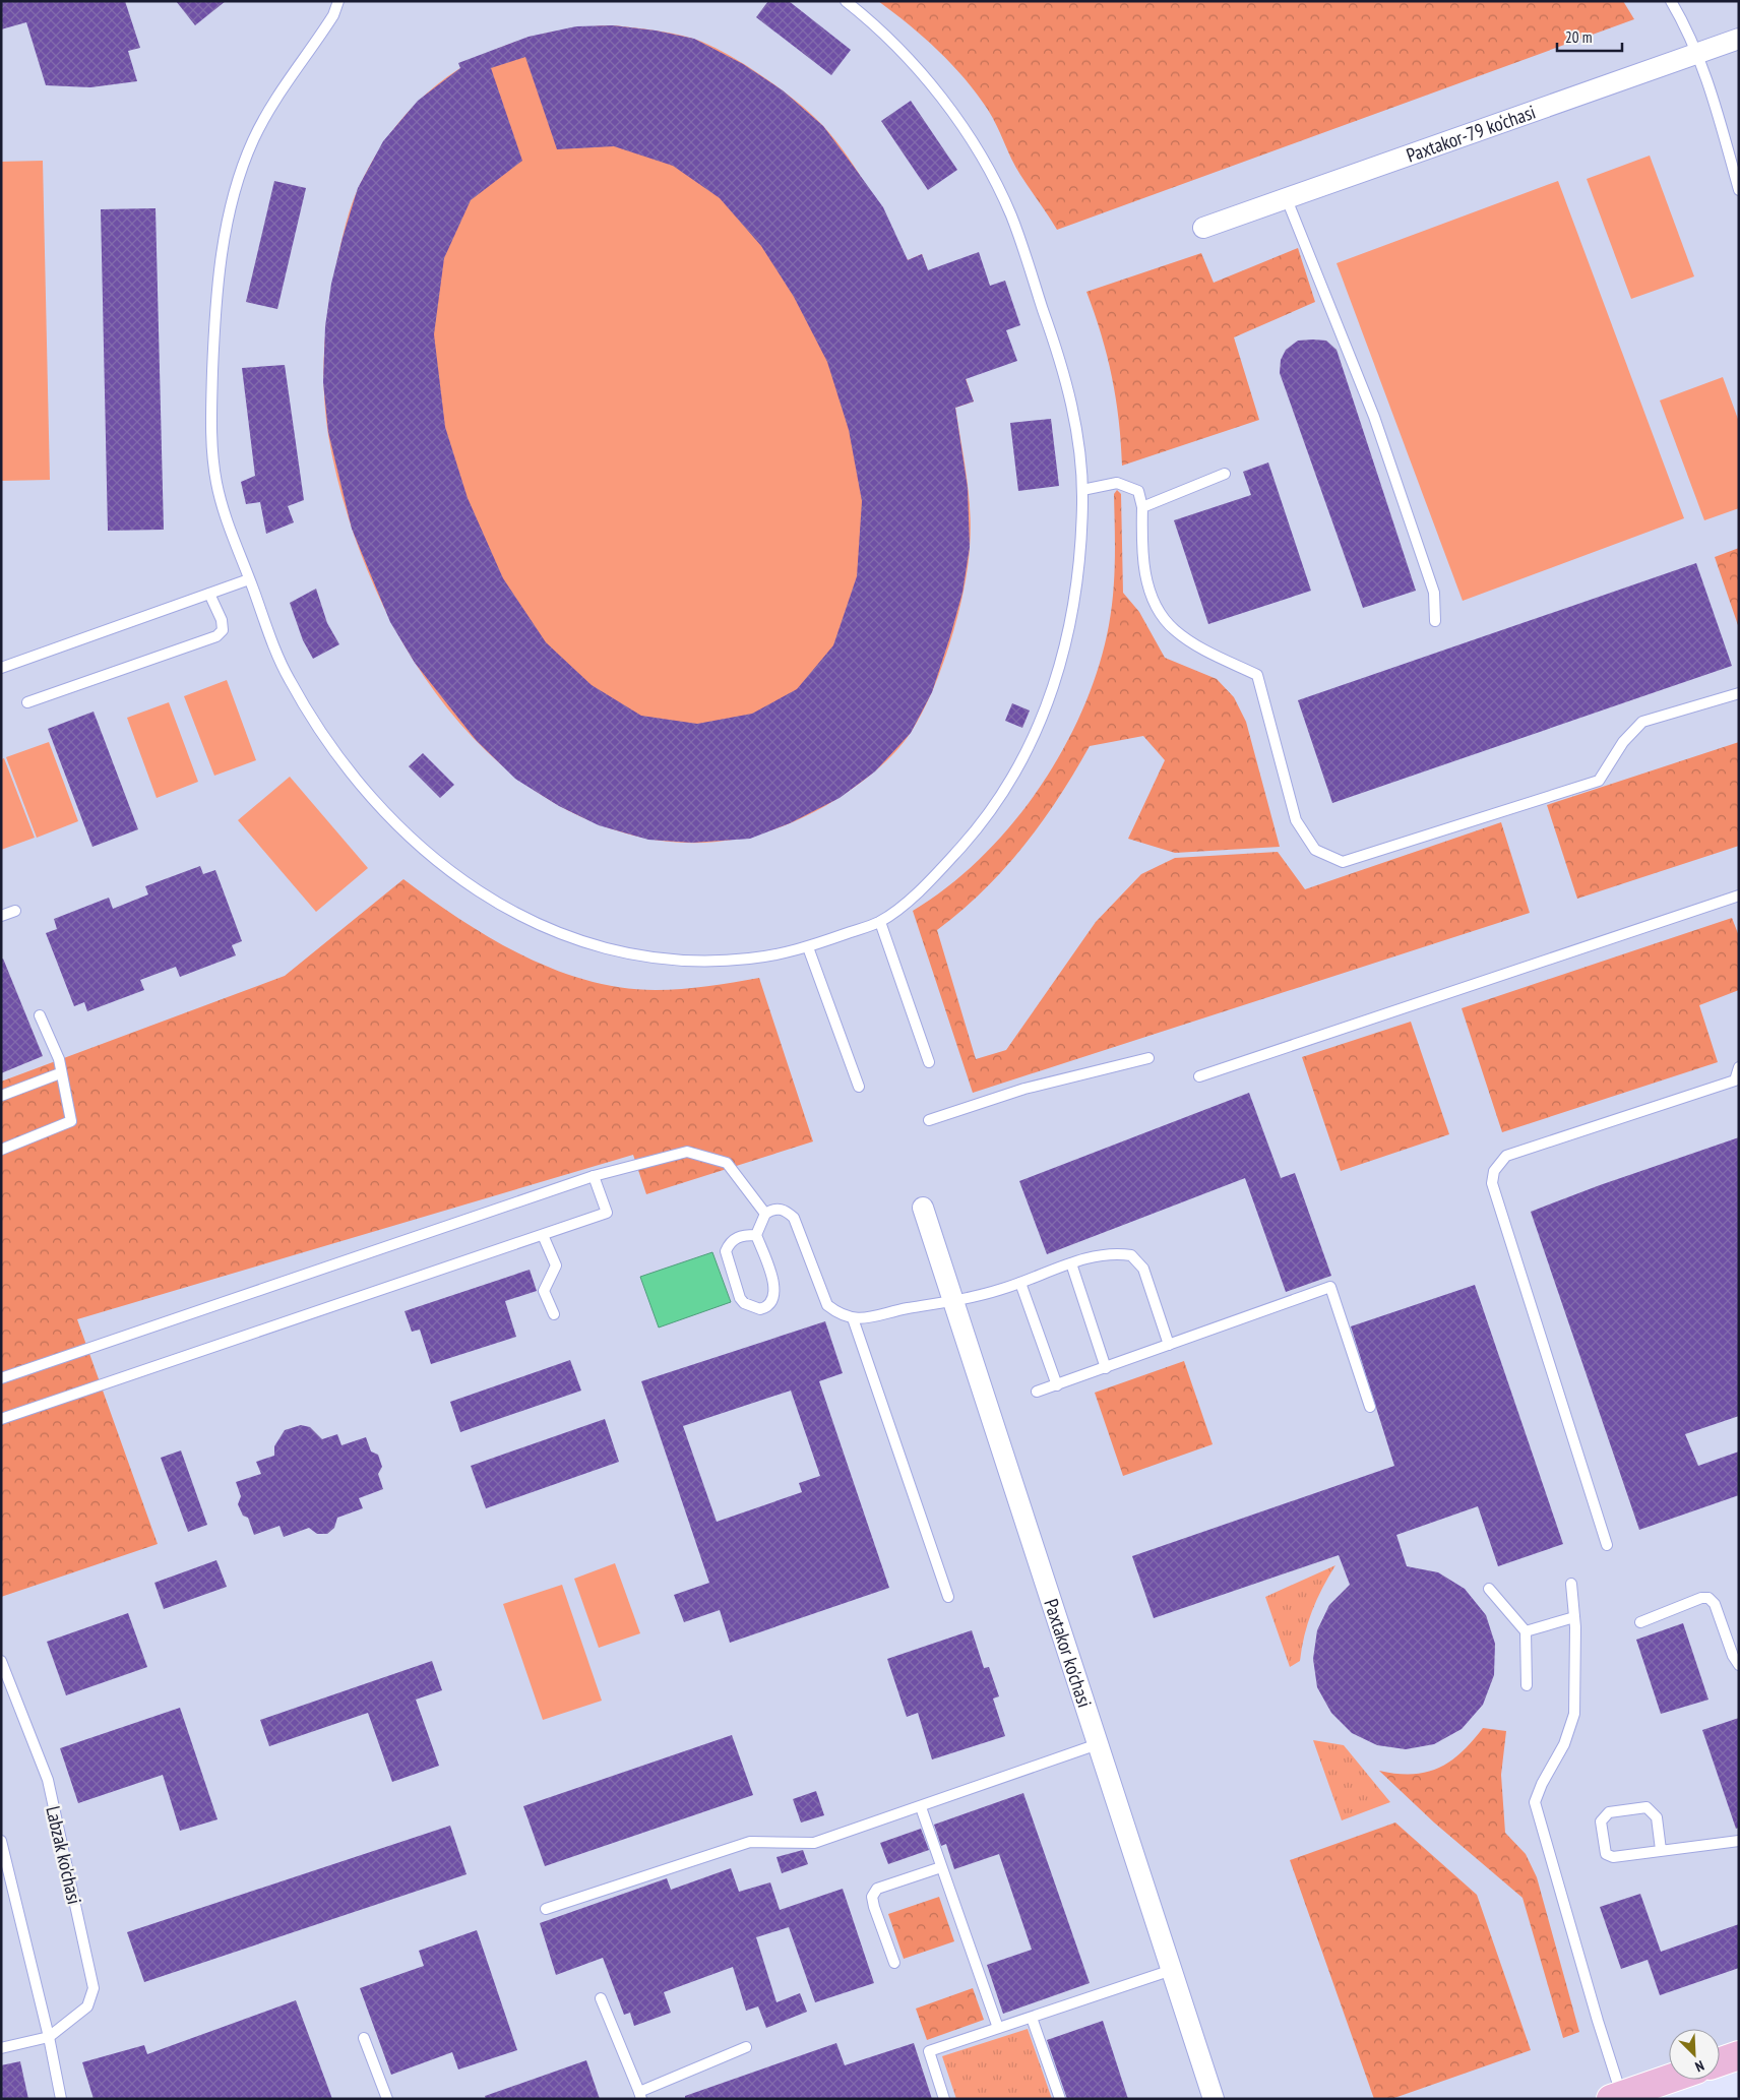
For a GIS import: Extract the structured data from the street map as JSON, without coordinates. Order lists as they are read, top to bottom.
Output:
{
  "streets": {
    "street": ["Paxtakor-79 ko‘chasi", "Paxtakor ko'chasi"],
    "lane": ["Labzak ko'chasi"]
  },
  "scale_bar": "20 m",
  "north": "bottom right"
}
